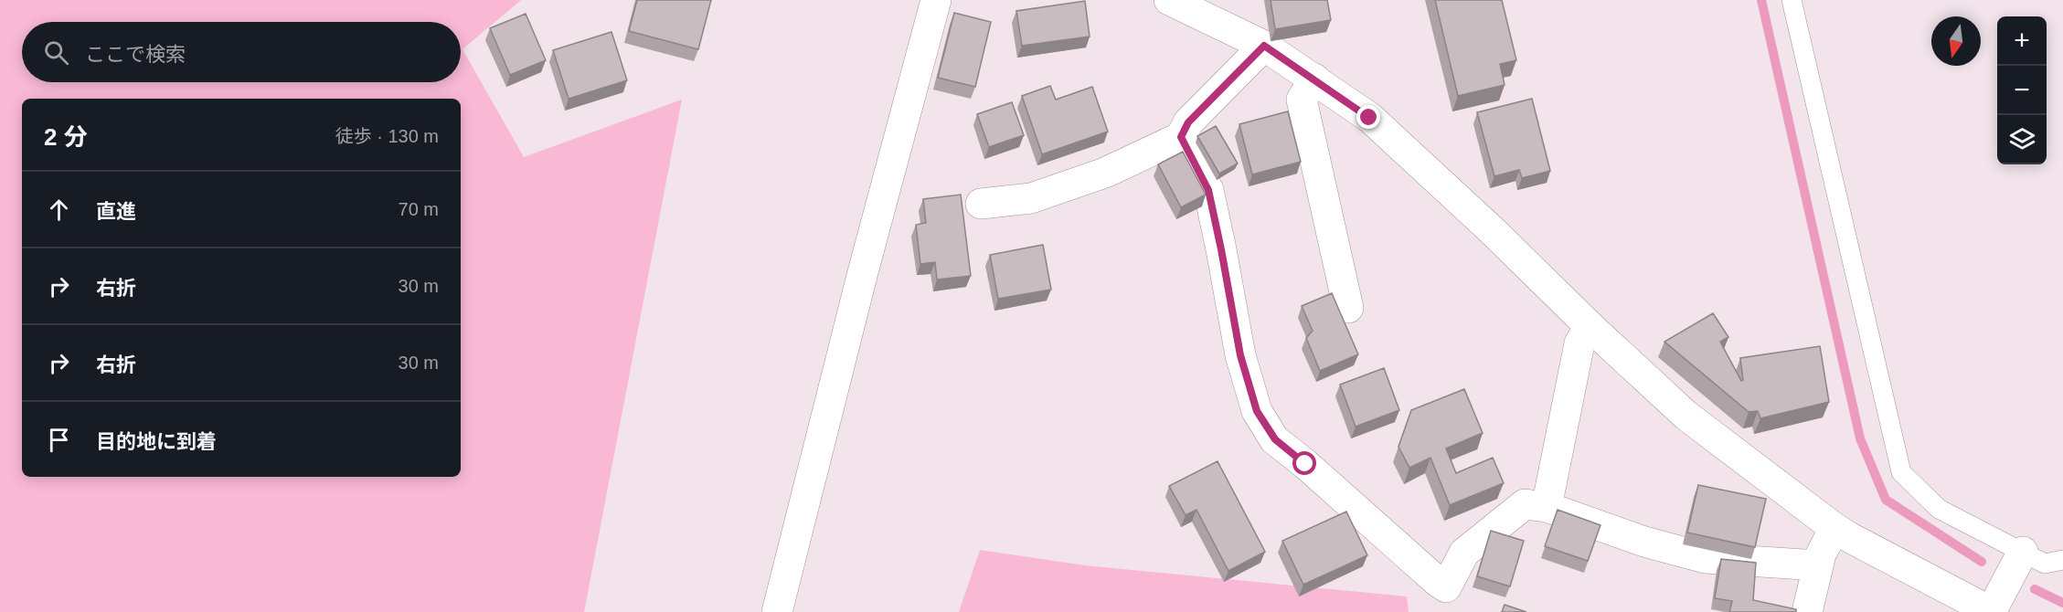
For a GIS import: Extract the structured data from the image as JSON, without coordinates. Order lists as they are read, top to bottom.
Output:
{
  "north": "bottom",
  "page": {
    "map_buttons": ["+", "−"],
    "search": "ここで検索",
    "heading": ["2 分", "徒歩 · 130 m"],
    "list": [
      ["直進", "70 m"],
      ["右折", "30 m"],
      ["右折", "30 m"],
      "目的地に到着"
    ]
  }
}
